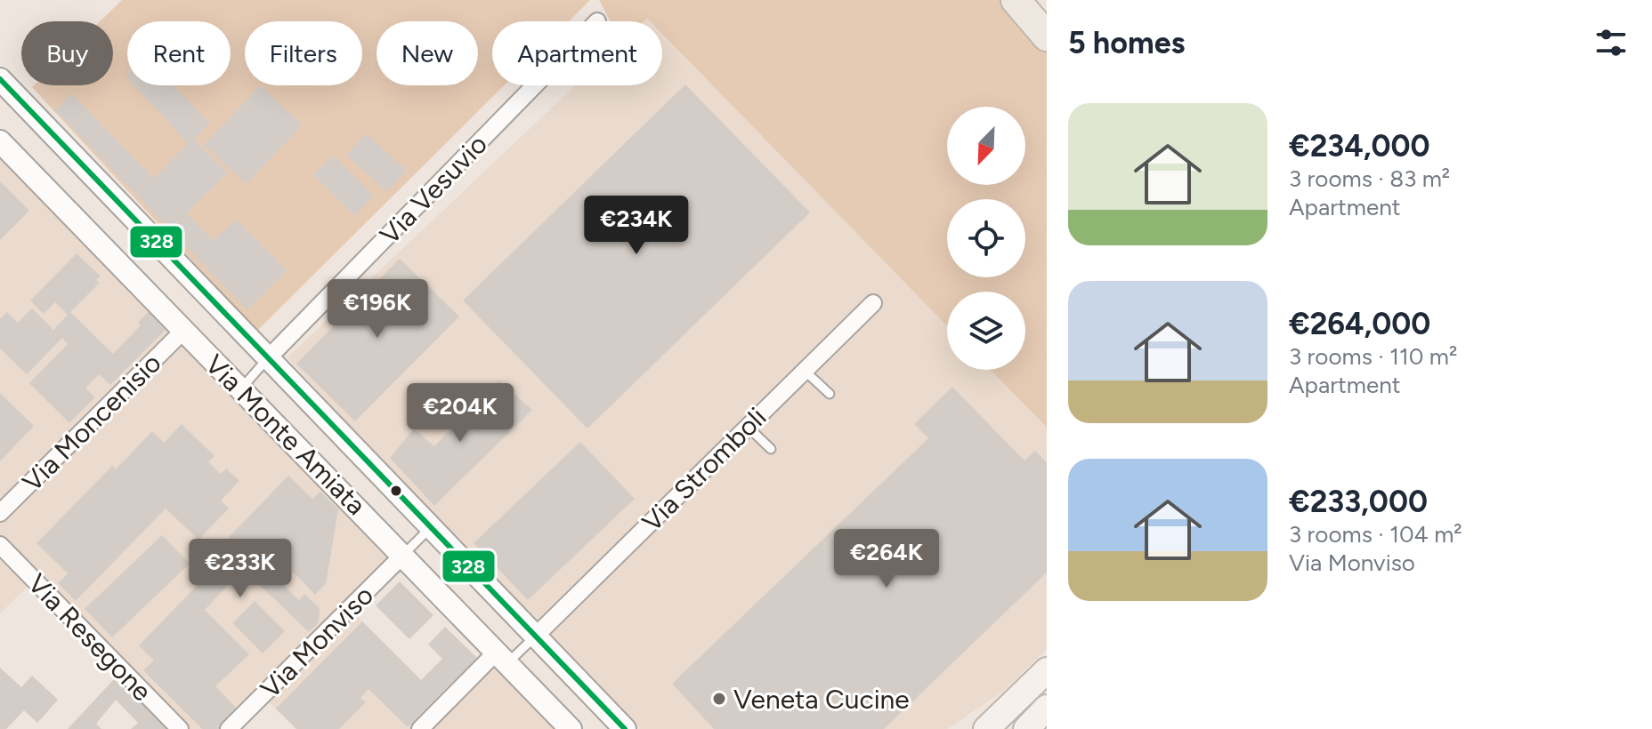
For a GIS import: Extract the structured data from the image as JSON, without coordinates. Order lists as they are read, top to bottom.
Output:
{
  "streets": {
    "main road": ["Via Monte Amiata"],
    "street": [
      "Via Vesuvio",
      "Via Moncenisio",
      "Via Stromboli",
      "Via Resegone",
      "Via Monviso"
    ]
  },
  "crossings": [
    ["Via Vesuvio", "Via Monte Amiata"],
    ["Via Moncenisio", "Via Monte Amiata"],
    ["Via Monte Amiata", "Via Stromboli"],
    ["Via Monte Amiata", "Via Monviso"]
  ],
  "places": ["Veneta Cucine"],
  "lines": ["transit line 328"],
  "north": "bottom left",
  "page": {
    "heading": "5 homes",
    "chip": [
      "Buy",
      "Rent",
      "Filters",
      "New",
      "Apartment"
    ],
    "list": [
      {
        "name": "€234,000",
        "note": "3 rooms · 83 m² · Apartment"
      },
      {
        "name": "€264,000",
        "note": "3 rooms · 110 m² · Apartment"
      },
      {
        "name": "€233,000",
        "note": "3 rooms · 104 m² · Via Monviso"
      }
    ],
    "price": [
      "€234K",
      "€196K",
      "€204K",
      "€264K",
      "€233K"
    ]
  }
}
